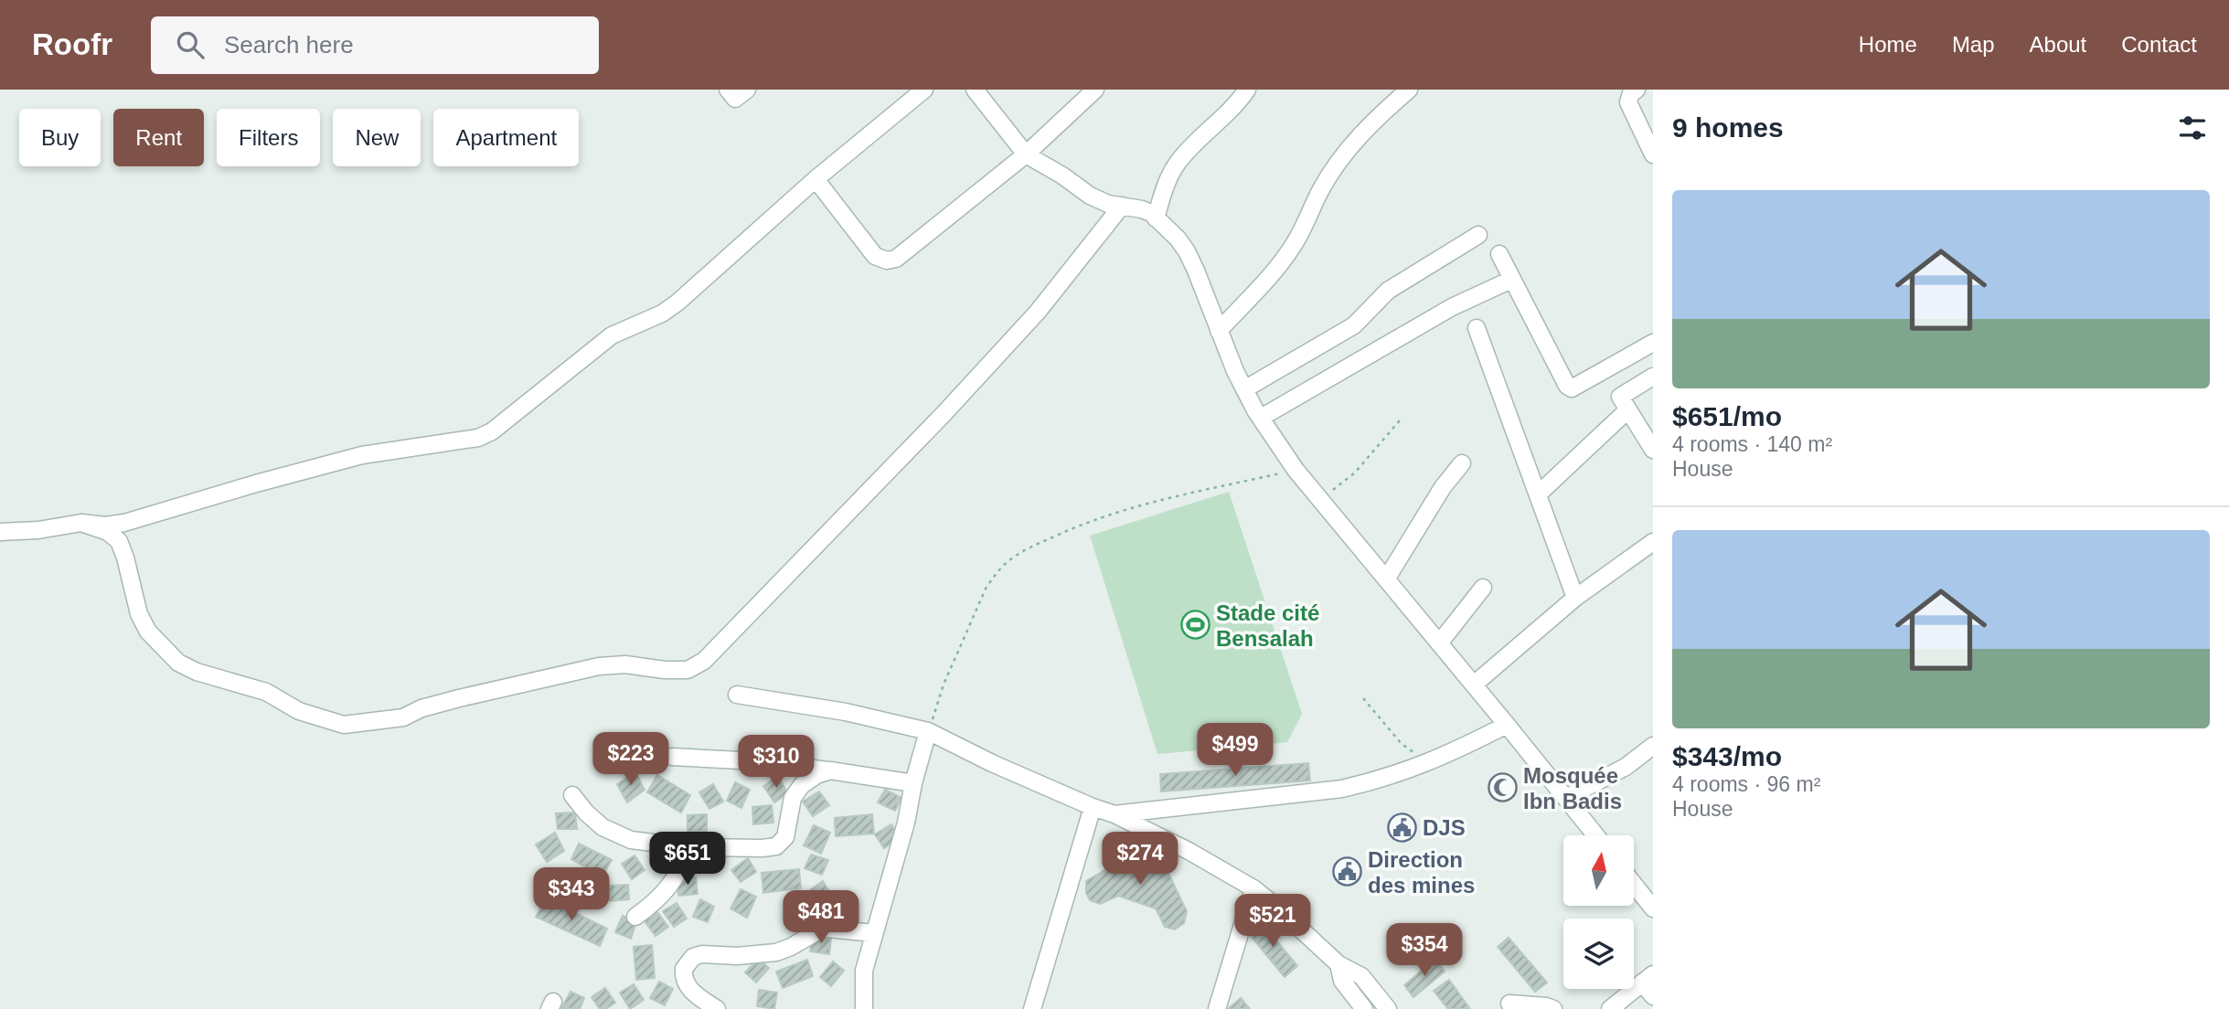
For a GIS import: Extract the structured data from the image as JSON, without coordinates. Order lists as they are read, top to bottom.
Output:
{
  "places": {
    "sports": ["Stade cité Bensalah"],
    "mosque": ["Mosquée Ibn Badis"],
    "public building": ["DJS", "Direction des mines"]
  },
  "north": "top",
  "page": {
    "header": "Roofr",
    "search": "Search here",
    "nav": [
      "Home",
      "Map",
      "About",
      "Contact"
    ],
    "heading": "9 homes",
    "chip": [
      "Buy",
      "Rent",
      "Filters",
      "New",
      "Apartment"
    ],
    "list": [
      {
        "name": "$651/mo",
        "note": "4 rooms · 140 m² · House"
      },
      {
        "name": "$343/mo",
        "note": "4 rooms · 96 m² · House"
      }
    ],
    "price": [
      "$499",
      "$223",
      "$310",
      "$651",
      "$274",
      "$343",
      "$481",
      "$521",
      "$354"
    ]
  }
}
